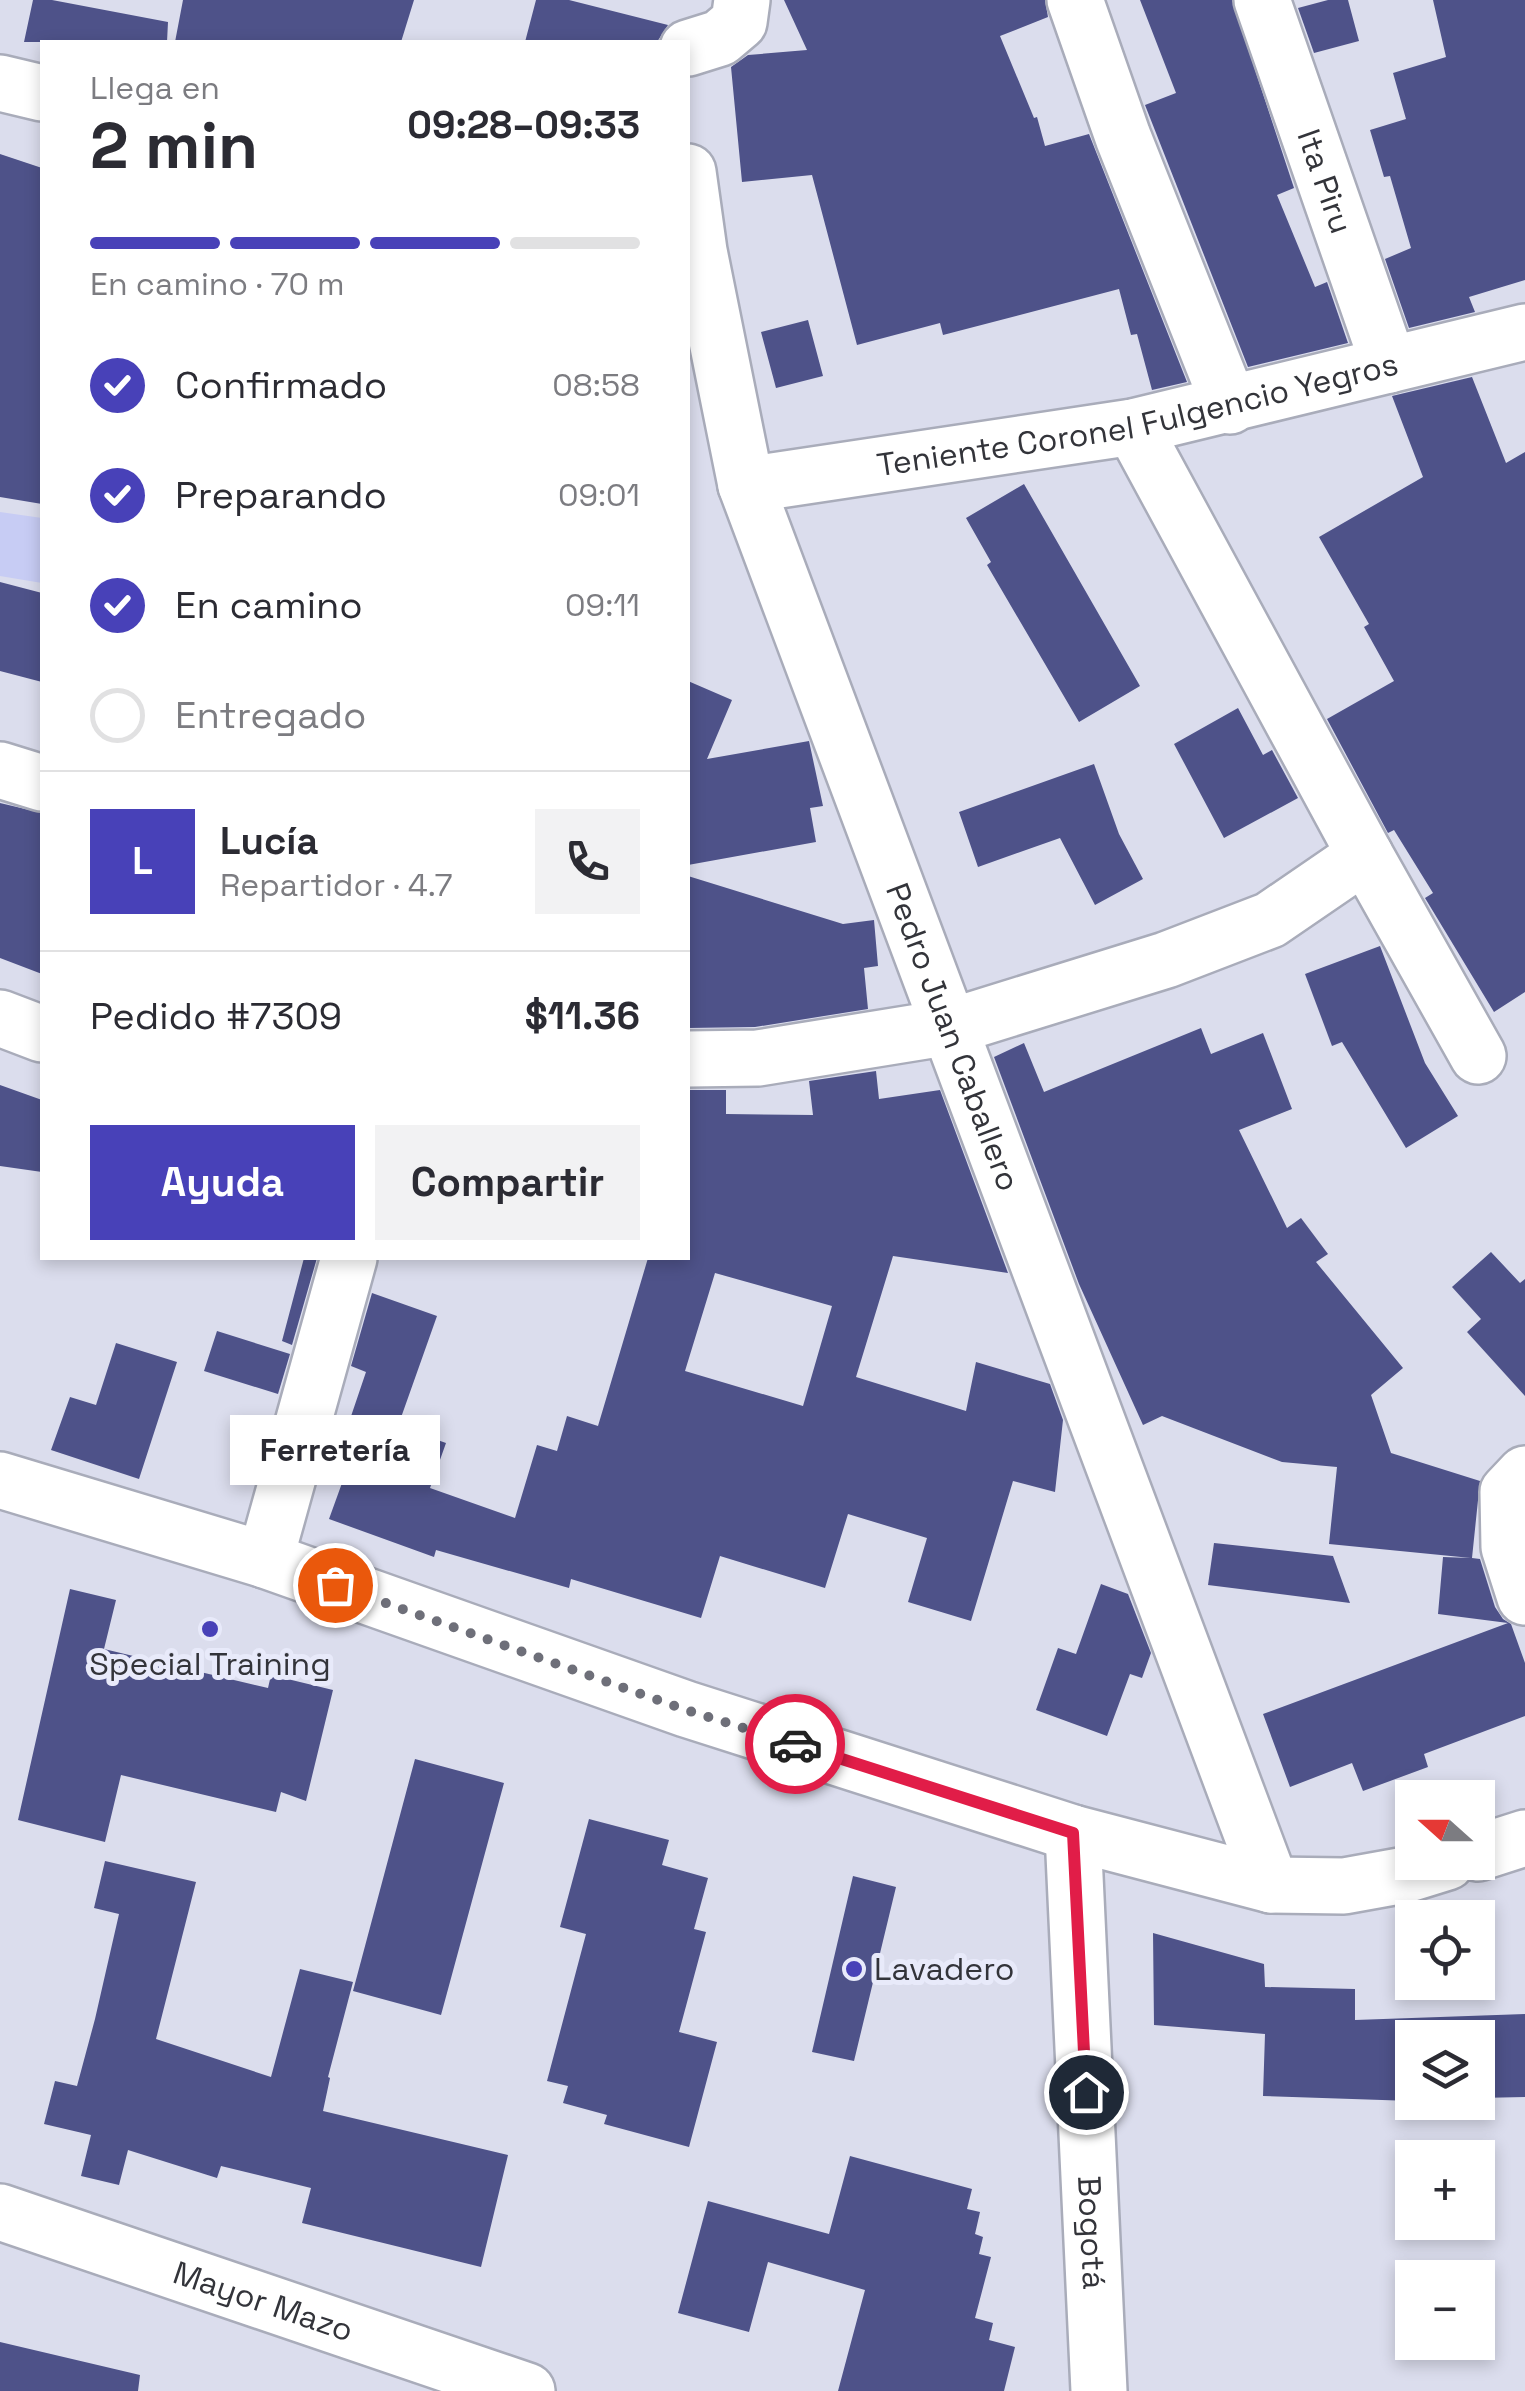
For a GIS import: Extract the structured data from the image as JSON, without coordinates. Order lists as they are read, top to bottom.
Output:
{
  "streets": {
    "street": [
      "Ita Piru",
      "Teniente Coronel Fulgencio Yegros",
      "Pedro Juan Caballero",
      "Bogotá",
      "Mayor Mazo"
    ]
  },
  "crossings": [
    ["Ita Piru", "Teniente Coronel Fulgencio Yegros"],
    ["Teniente Coronel Fulgencio Yegros", "Pedro Juan Caballero"]
  ],
  "places": ["Ferretería", "Special Training", "Lavadero"],
  "north": "left",
  "page": {
    "heading": ["2 min", "Llega en", "09:28–09:33"],
    "panel": [
      "Lucía",
      "Repartidor · 4.7",
      "Pedido #7309",
      "$11.36"
    ],
    "bar": "En camino · 70 m",
    "list": [
      ["Confirmado", "08:58"],
      ["Preparando", "09:01"],
      ["En camino", "09:11"],
      "Entregado"
    ],
    "round": "L",
    "buttons": ["Ayuda", "Compartir"],
    "bubble": "Ferretería",
    "map_buttons": ["+", "−"]
  }
}
